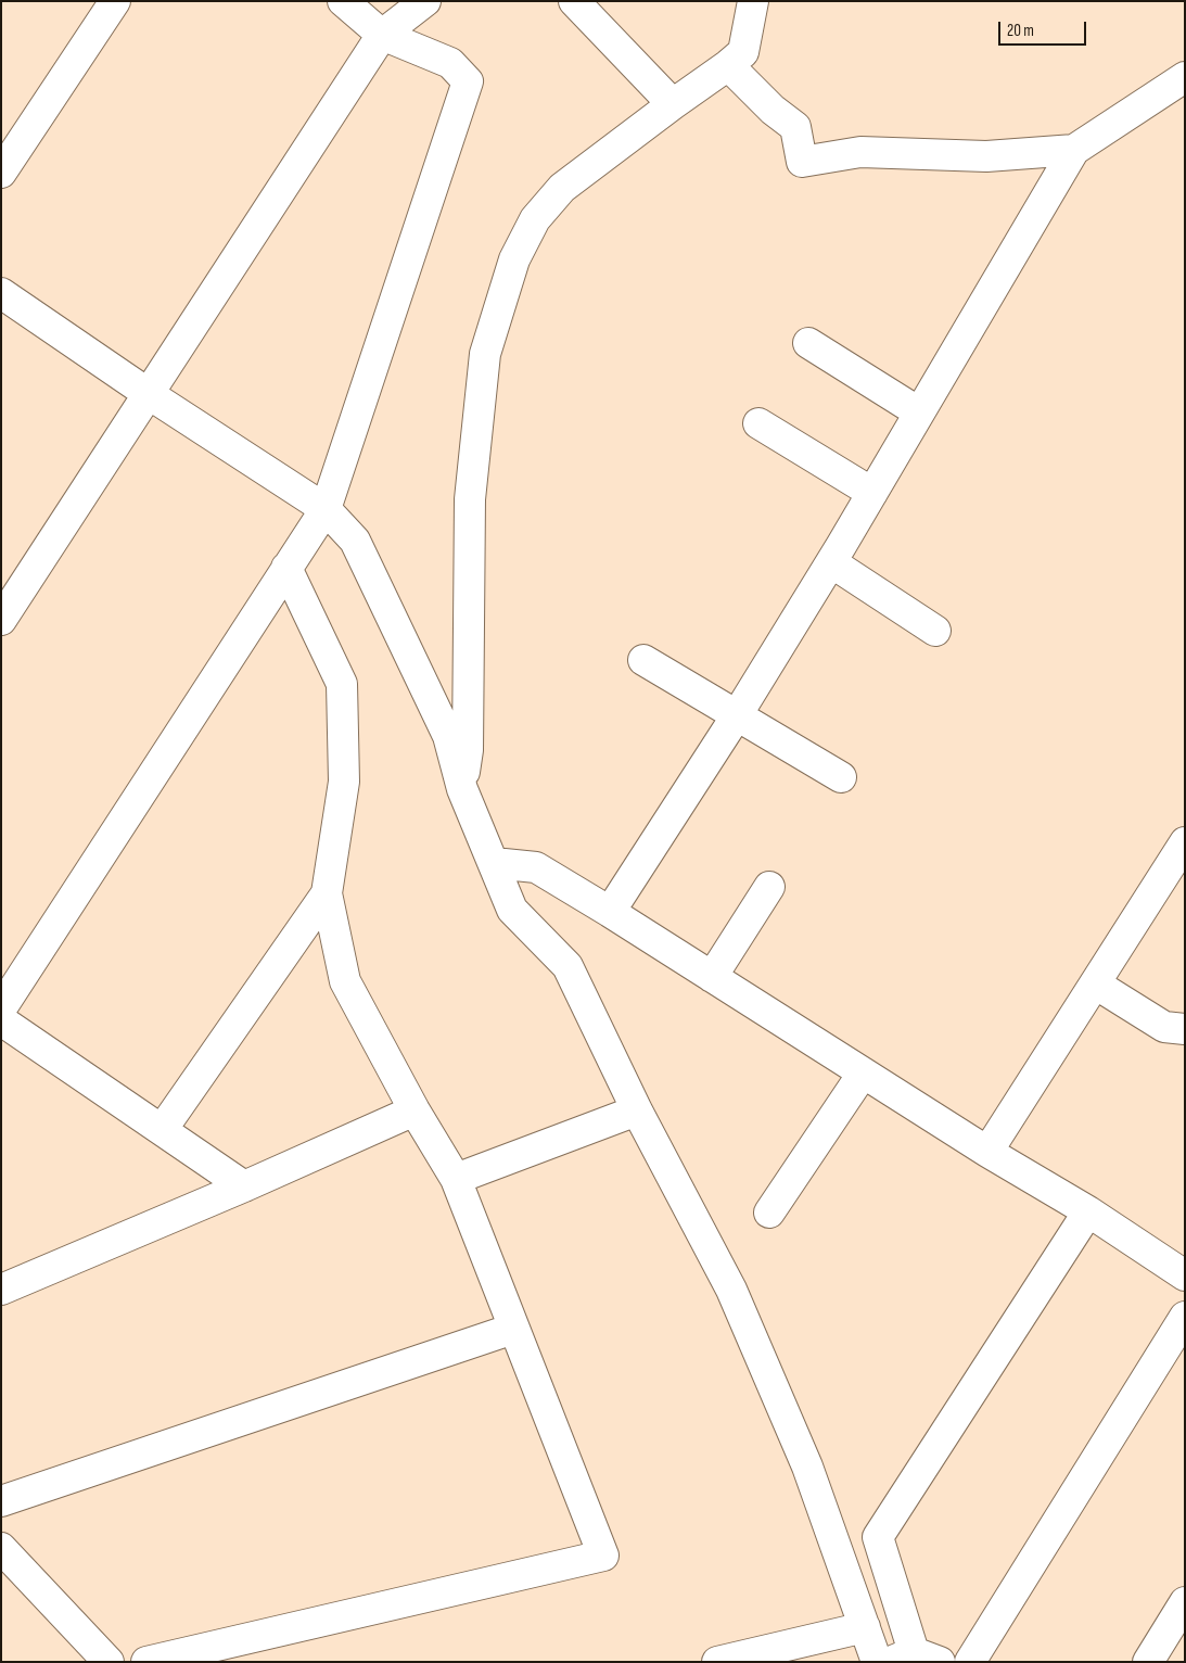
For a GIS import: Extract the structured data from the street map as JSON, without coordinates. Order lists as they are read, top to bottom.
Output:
{
  "scale_bar": "20 m"
}
